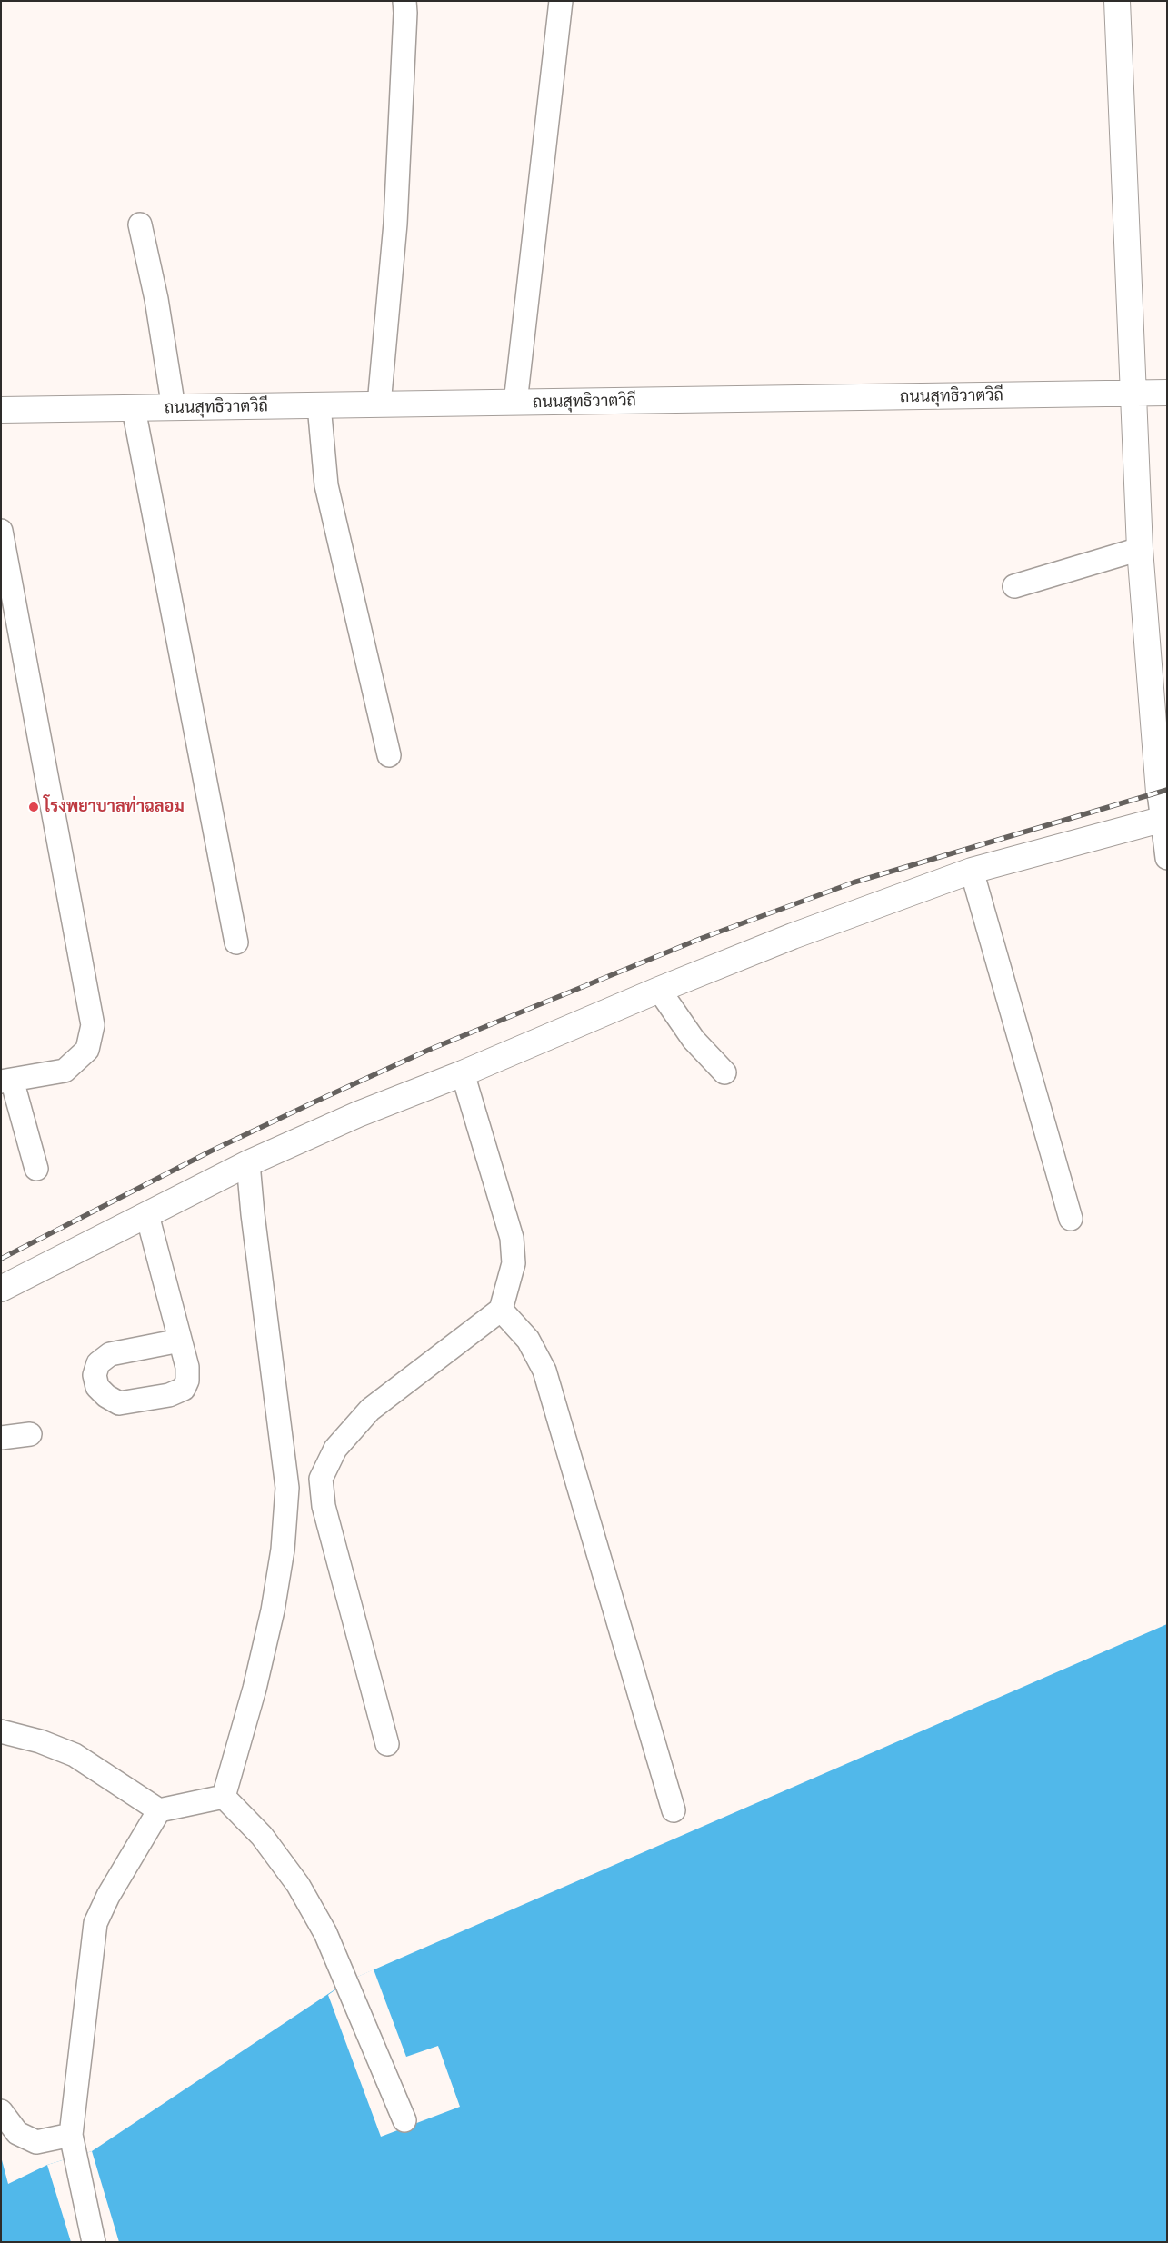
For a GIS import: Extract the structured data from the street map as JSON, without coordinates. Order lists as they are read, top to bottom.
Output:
{
  "streets": {
    "street": ["ถนนสุทธิวาตวิถี"]
  },
  "places": ["โรงพยาบาลท่าฉลอม"]
}
